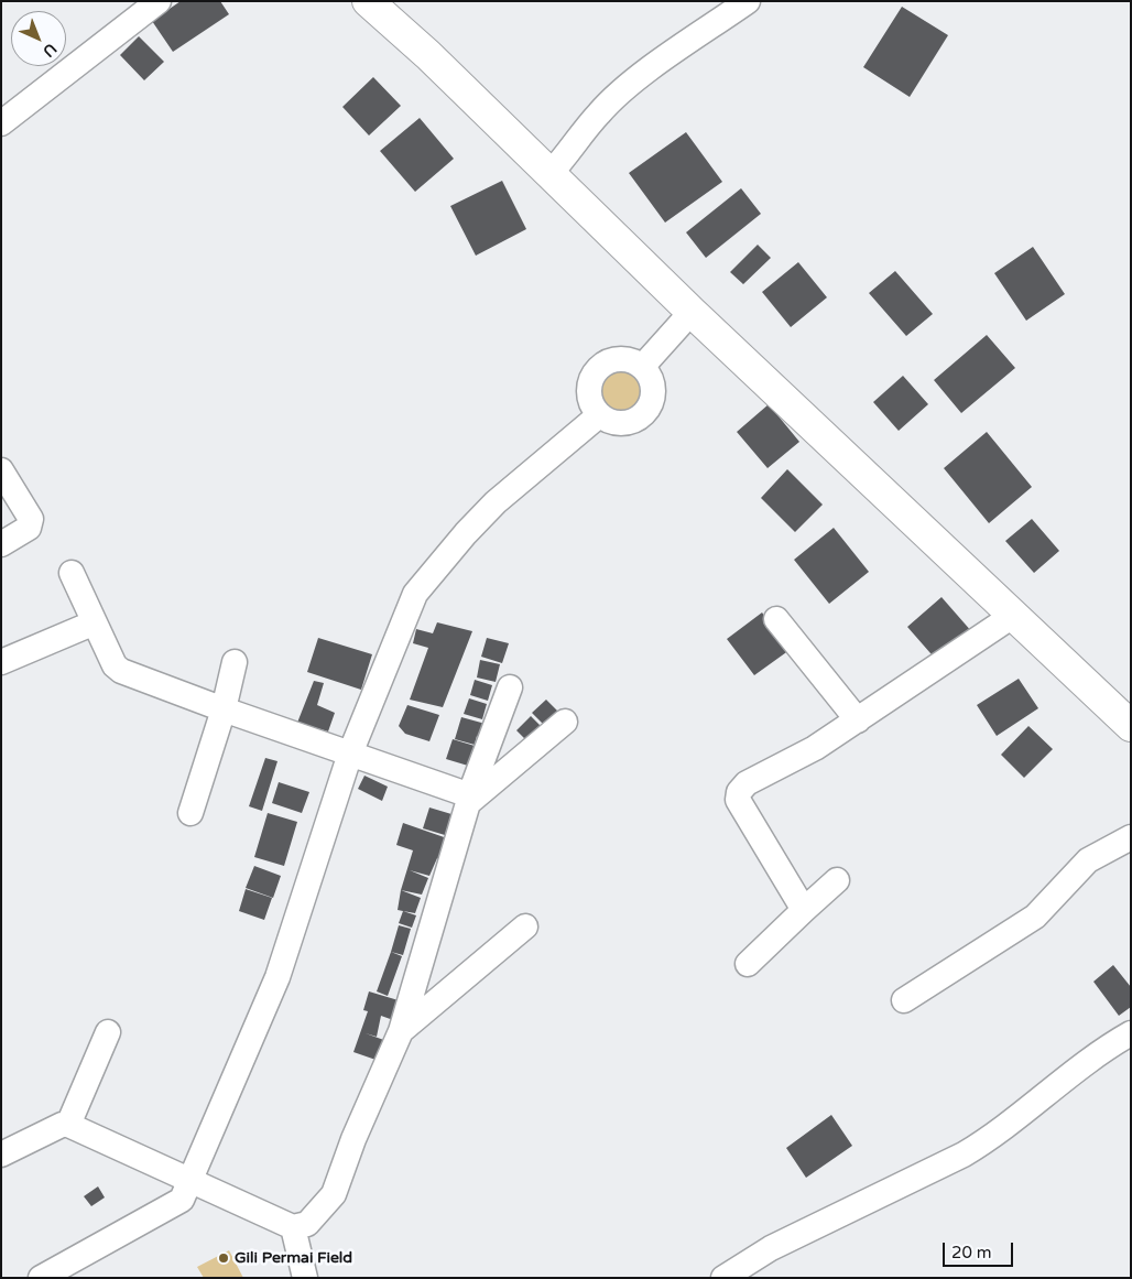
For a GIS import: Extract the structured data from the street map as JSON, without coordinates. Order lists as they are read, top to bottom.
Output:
{
  "places": ["Gili Permai Field"],
  "scale_bar": "20 m",
  "north": "bottom right"
}
